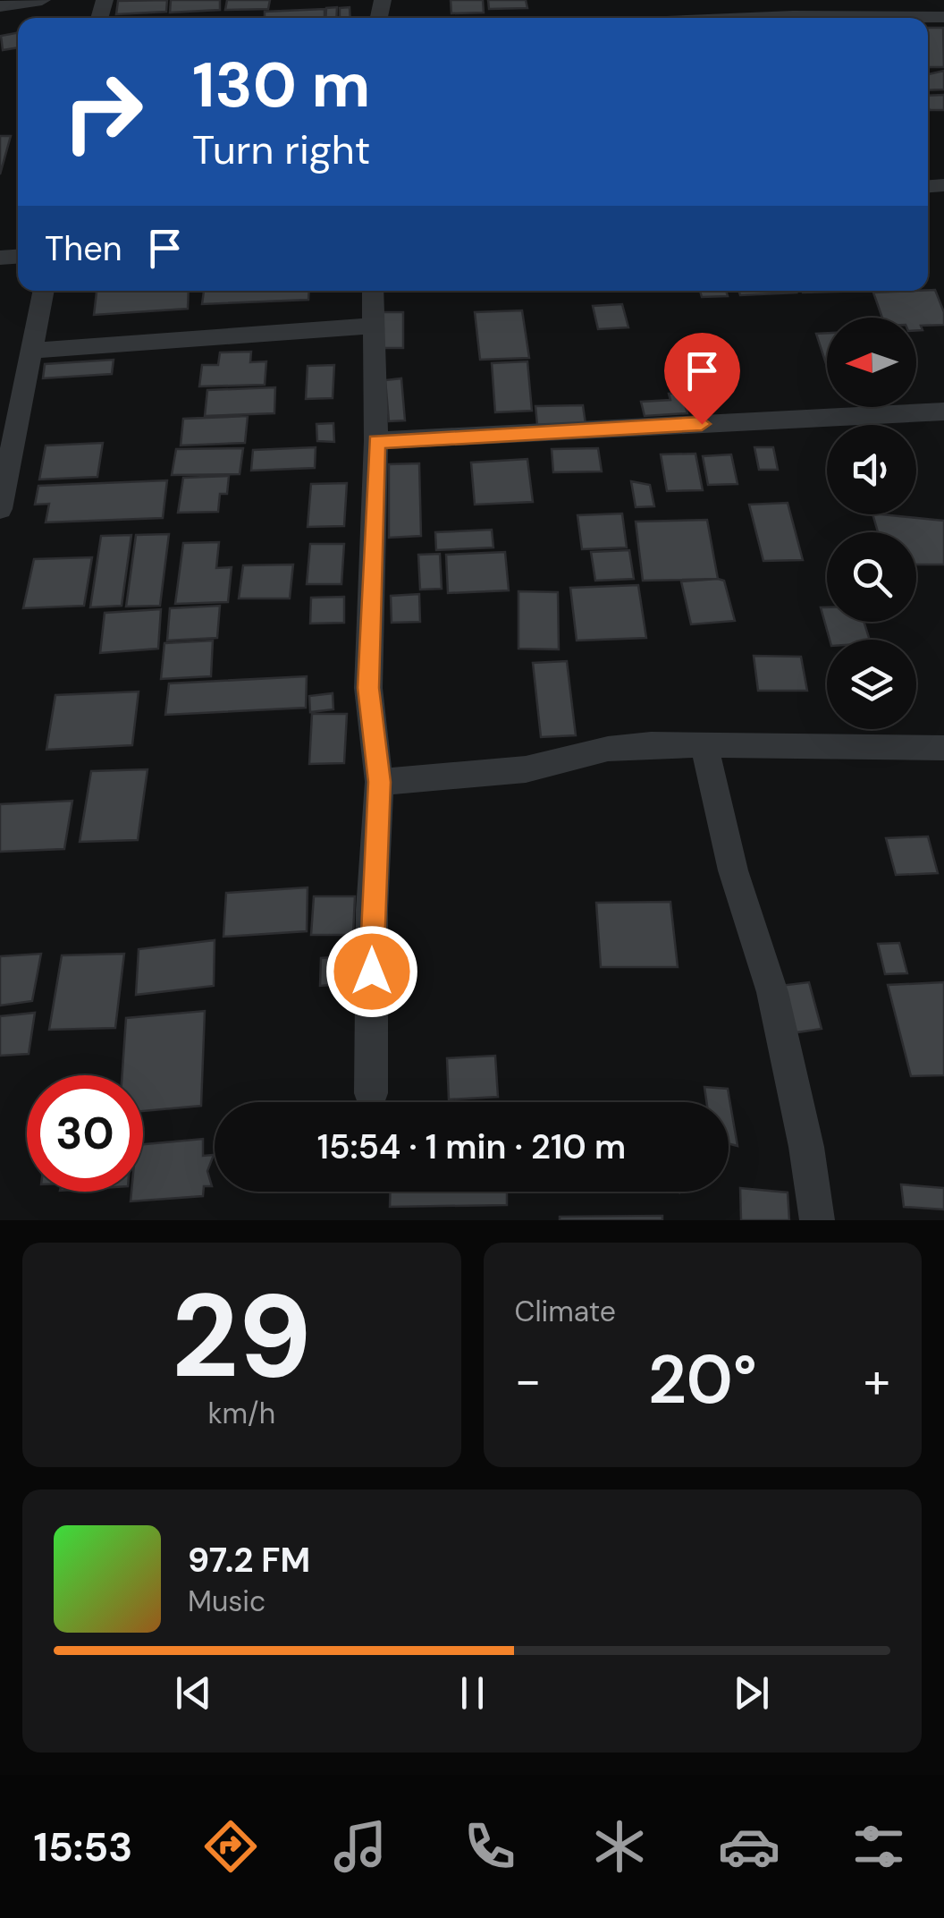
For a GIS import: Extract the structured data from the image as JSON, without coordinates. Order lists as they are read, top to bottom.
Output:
{
  "north": "left",
  "page": {
    "turn": ["130 m", "Turn right"],
    "then": "Then",
    "limit": "30",
    "trip": "15:54 · 1 min · 210 m",
    "tile": [
      ["29", "km/h"],
      "Climate"
    ],
    "heat": ["−", "20°", "+"],
    "song": ["97.2 FM", "Music"],
    "tabs": "15:53"
  }
}
